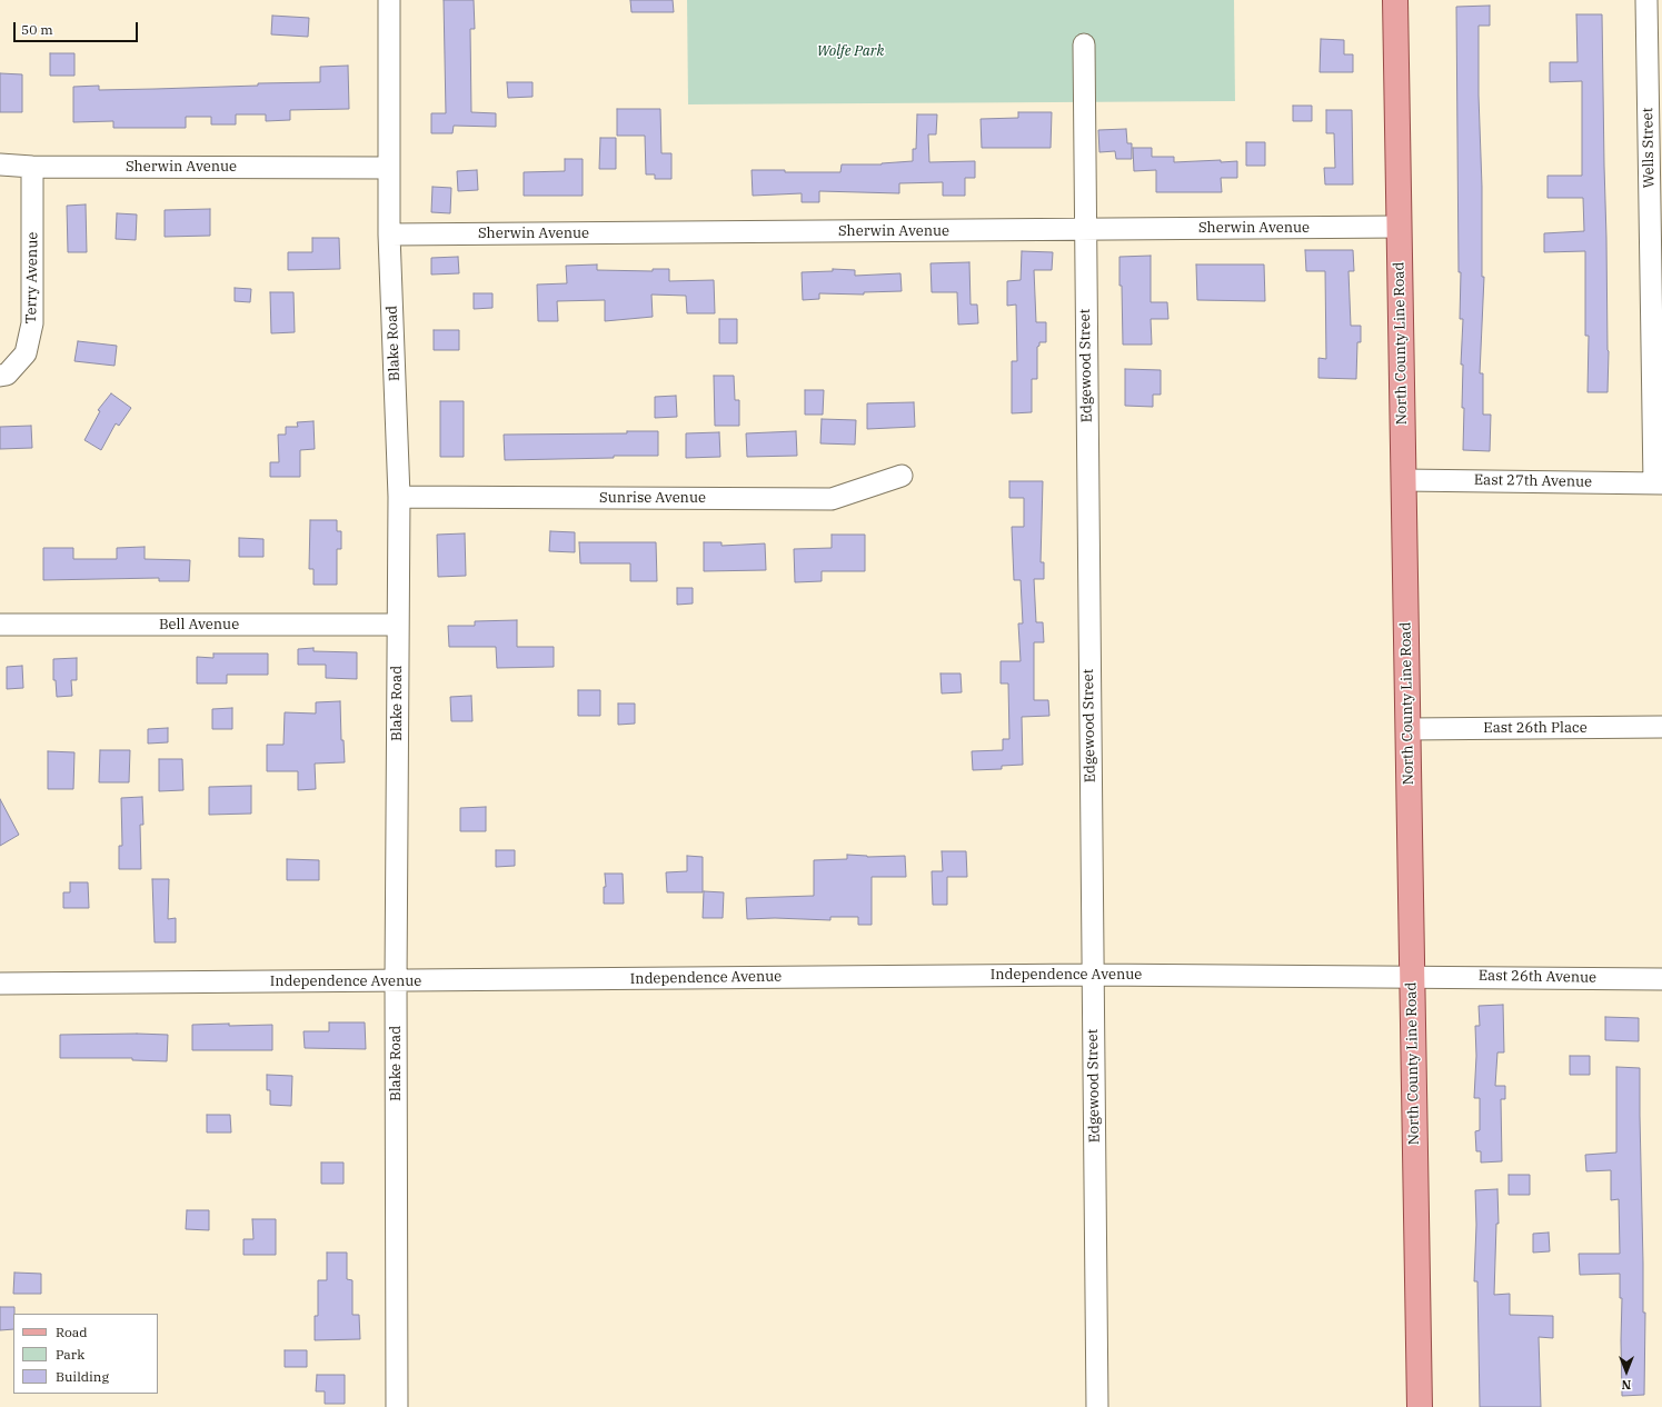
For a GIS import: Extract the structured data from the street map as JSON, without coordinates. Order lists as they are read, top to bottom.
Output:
{
  "streets": {
    "main road": ["North County Line Road"],
    "street": [
      "Wells Street",
      "Sherwin Avenue",
      "Terry Avenue",
      "Blake Road",
      "Edgewood Street",
      "East 27th Avenue",
      "Sunrise Avenue",
      "Bell Avenue",
      "East 26th Place",
      "Independence Avenue",
      "East 26th Avenue"
    ]
  },
  "crossings": [
    ["Wells Street", "East 27th Avenue"],
    ["Sherwin Avenue", "Terry Avenue"],
    ["Sherwin Avenue", "Blake Road"],
    ["Sherwin Avenue", "North County Line Road"],
    ["Sherwin Avenue", "Edgewood Street"],
    ["Blake Road", "Sunrise Avenue"],
    ["Blake Road", "Bell Avenue"],
    ["Blake Road", "Independence Avenue"],
    ["North County Line Road", "East 27th Avenue"],
    ["North County Line Road", "East 26th Place"],
    ["North County Line Road", "Independence Avenue"],
    ["North County Line Road", "East 26th Avenue"],
    ["Edgewood Street", "Independence Avenue"],
    ["Independence Avenue", "East 26th Avenue"]
  ],
  "parks": ["Wolfe Park"],
  "legend": ["Road", "Park", "Building"],
  "scale_bar": "50 m",
  "north": "bottom"
}
